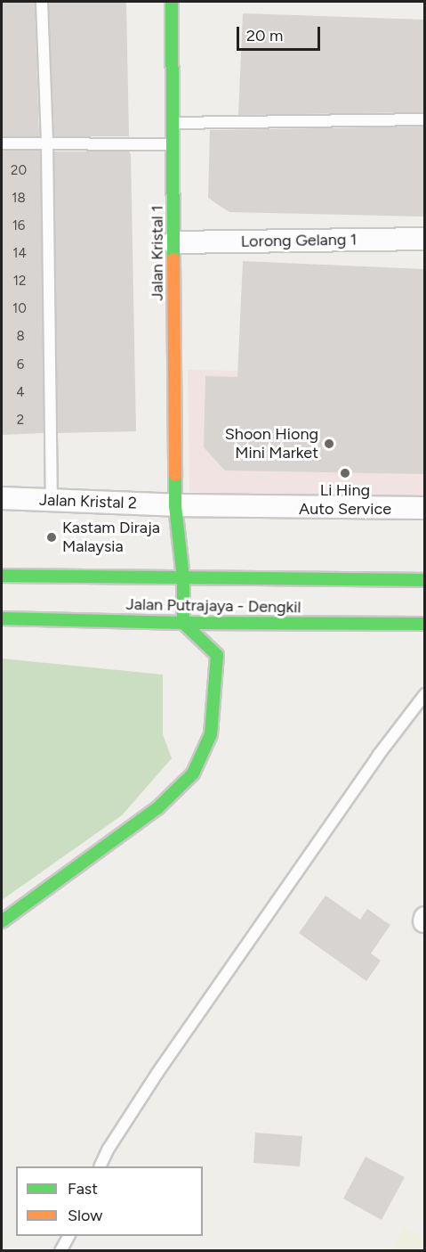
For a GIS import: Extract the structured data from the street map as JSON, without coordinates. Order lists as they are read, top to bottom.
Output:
{
  "streets": {
    "street": [
      "Lorong Gelang 1",
      "Jalan Kristal 1",
      "Jalan Kristal 2",
      "Jalan Putrajaya - Dengkil"
    ]
  },
  "crossings": [
    ["Lorong Gelang 1", "Jalan Kristal 1"],
    ["Jalan Kristal 1", "Jalan Kristal 2"],
    ["Jalan Kristal 1", "Jalan Putrajaya - Dengkil"]
  ],
  "places": ["Shoon Hiong Mini Market", "Li Hing Auto Service", "Kastam Diraja Malaysia"],
  "house_numbers": [
    "20",
    "18",
    "16",
    "14",
    "12",
    "10",
    "8",
    "6",
    "4",
    "2"
  ],
  "legend": ["Fast", "Slow"],
  "scale_bar": "20 m"
}
